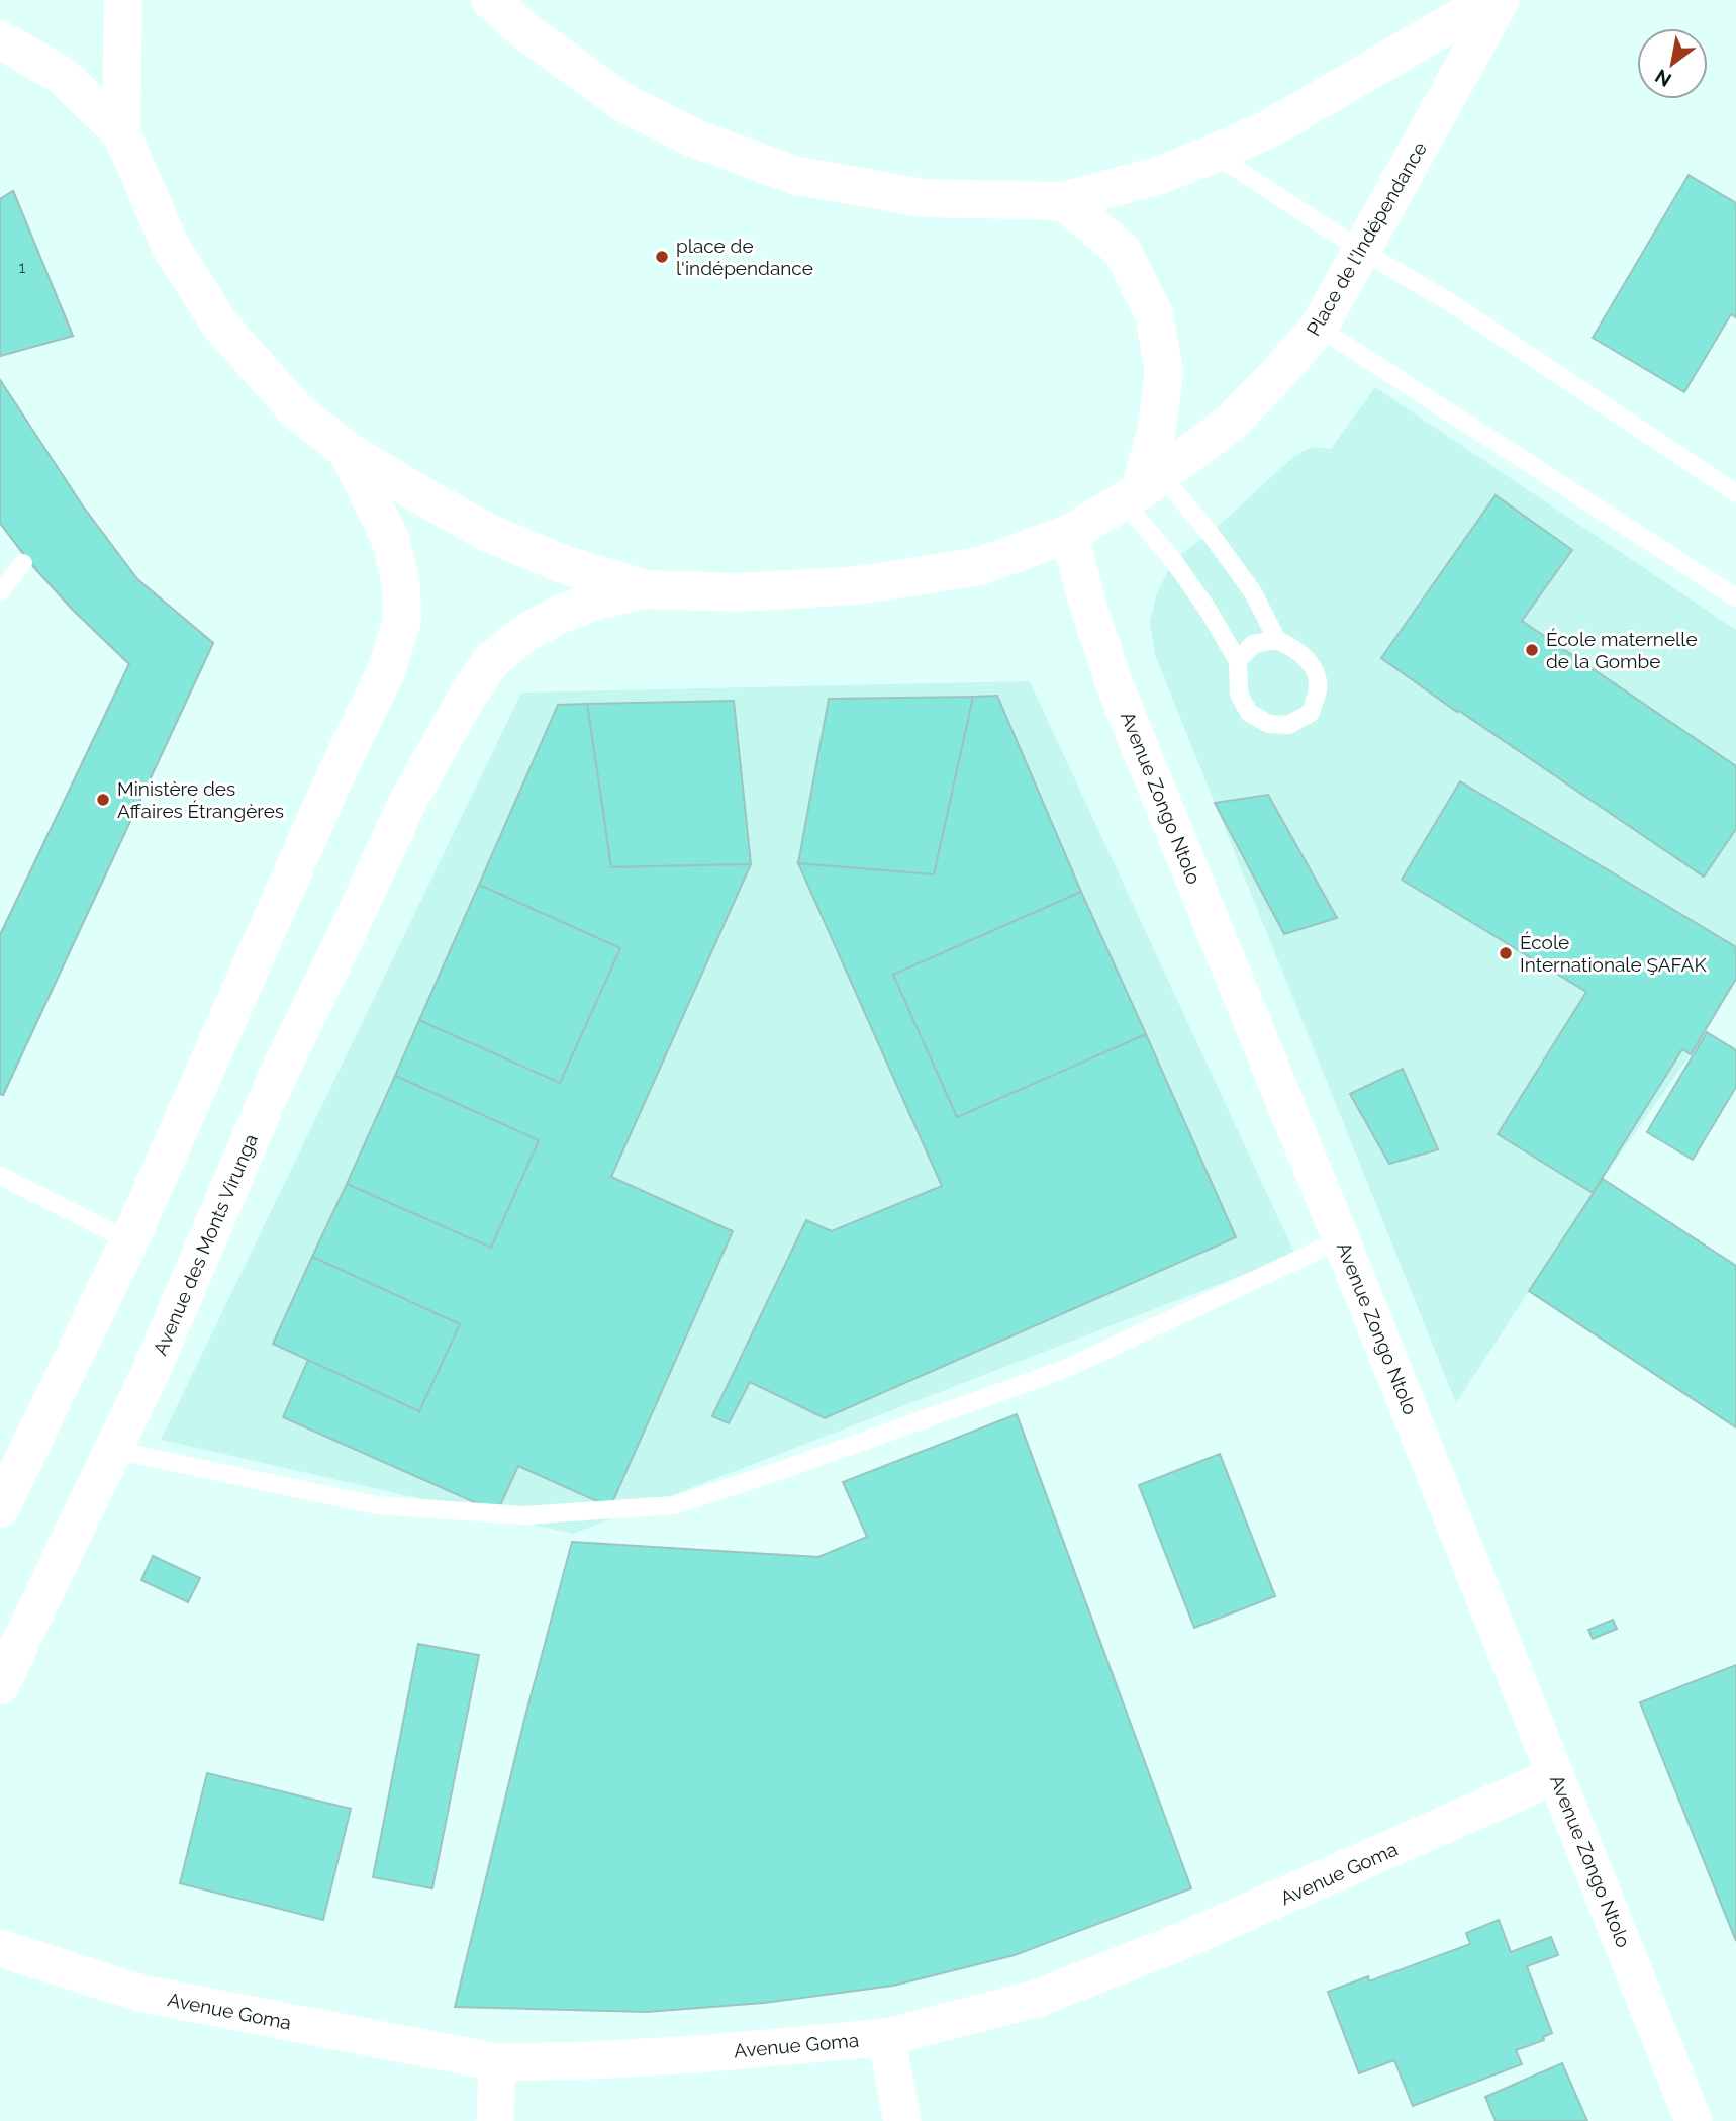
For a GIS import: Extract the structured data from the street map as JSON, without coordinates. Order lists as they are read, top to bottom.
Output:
{
  "streets": {
    "street": [
      "Place de l'Indépendance",
      "Avenue Zongo Ntolo",
      "Avenue des Monts Virunga",
      "Avenue Goma"
    ]
  },
  "crossings": [
    ["Place de l'Indépendance", "Avenue Zongo Ntolo"],
    ["Place de l'Indépendance", "Avenue des Monts Virunga"],
    ["Avenue Zongo Ntolo", "Avenue Goma"]
  ],
  "places": [
    "place de l'indépendance",
    "École maternelle de la Gombe",
    "Ministère des Affaires Étrangères",
    "École Internationale ŞAFAK"
  ],
  "house_numbers": ["1"],
  "north": "bottom left"
}
